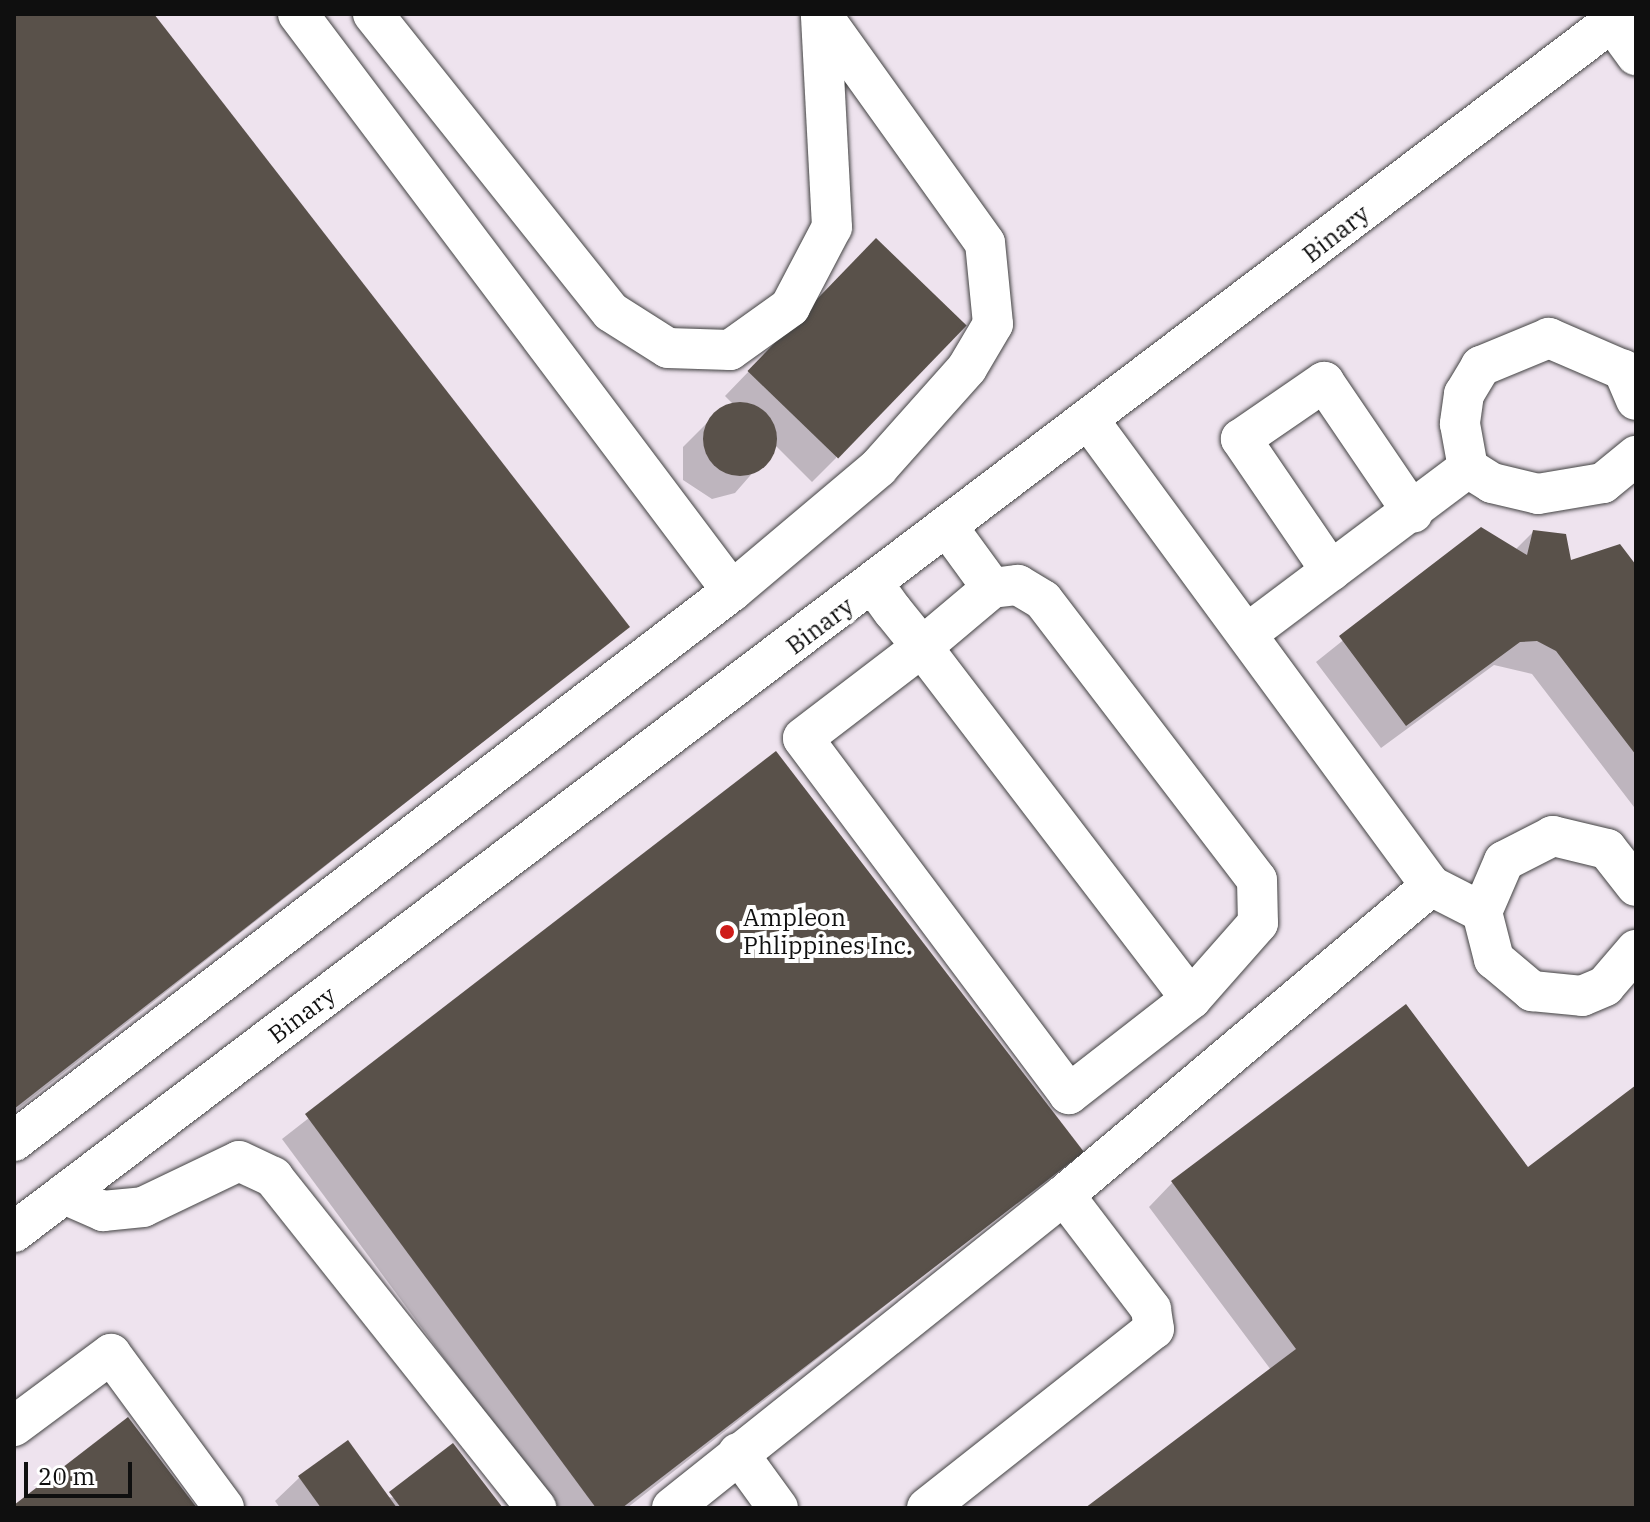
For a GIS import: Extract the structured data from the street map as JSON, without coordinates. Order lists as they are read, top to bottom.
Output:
{
  "streets": {
    "street": ["Binary"]
  },
  "places": ["Ampleon Phlippines Inc."],
  "scale_bar": "20 m"
}
